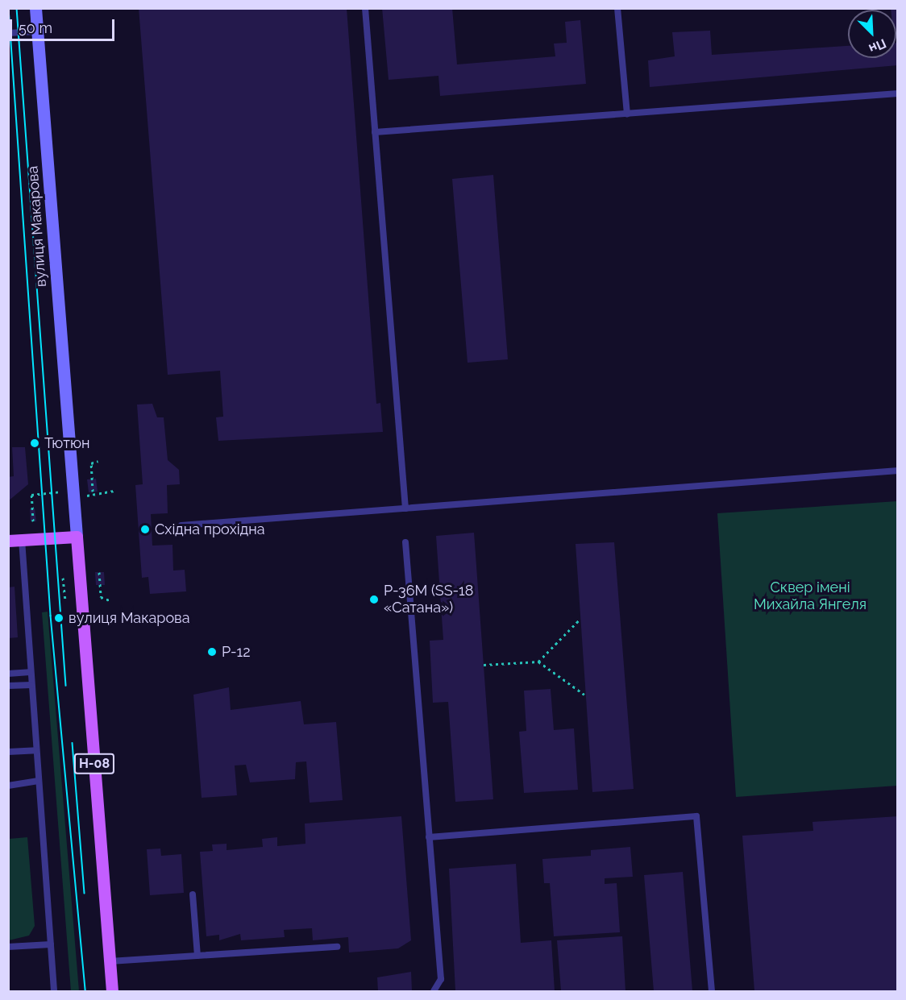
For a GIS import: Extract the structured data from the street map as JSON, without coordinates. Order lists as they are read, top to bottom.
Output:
{
  "streets": {
    "main road": ["вулиця Макарова", "Н-08"]
  },
  "parks": ["Сквер імені Михайла Янгеля"],
  "places": [
    "Тютюн",
    "Східна прохідна",
    "Р-36М (SS-18 «Сатана»)",
    "вулиця Макарова",
    "Р-12"
  ],
  "scale_bar": "50 m",
  "north": "bottom right"
}
